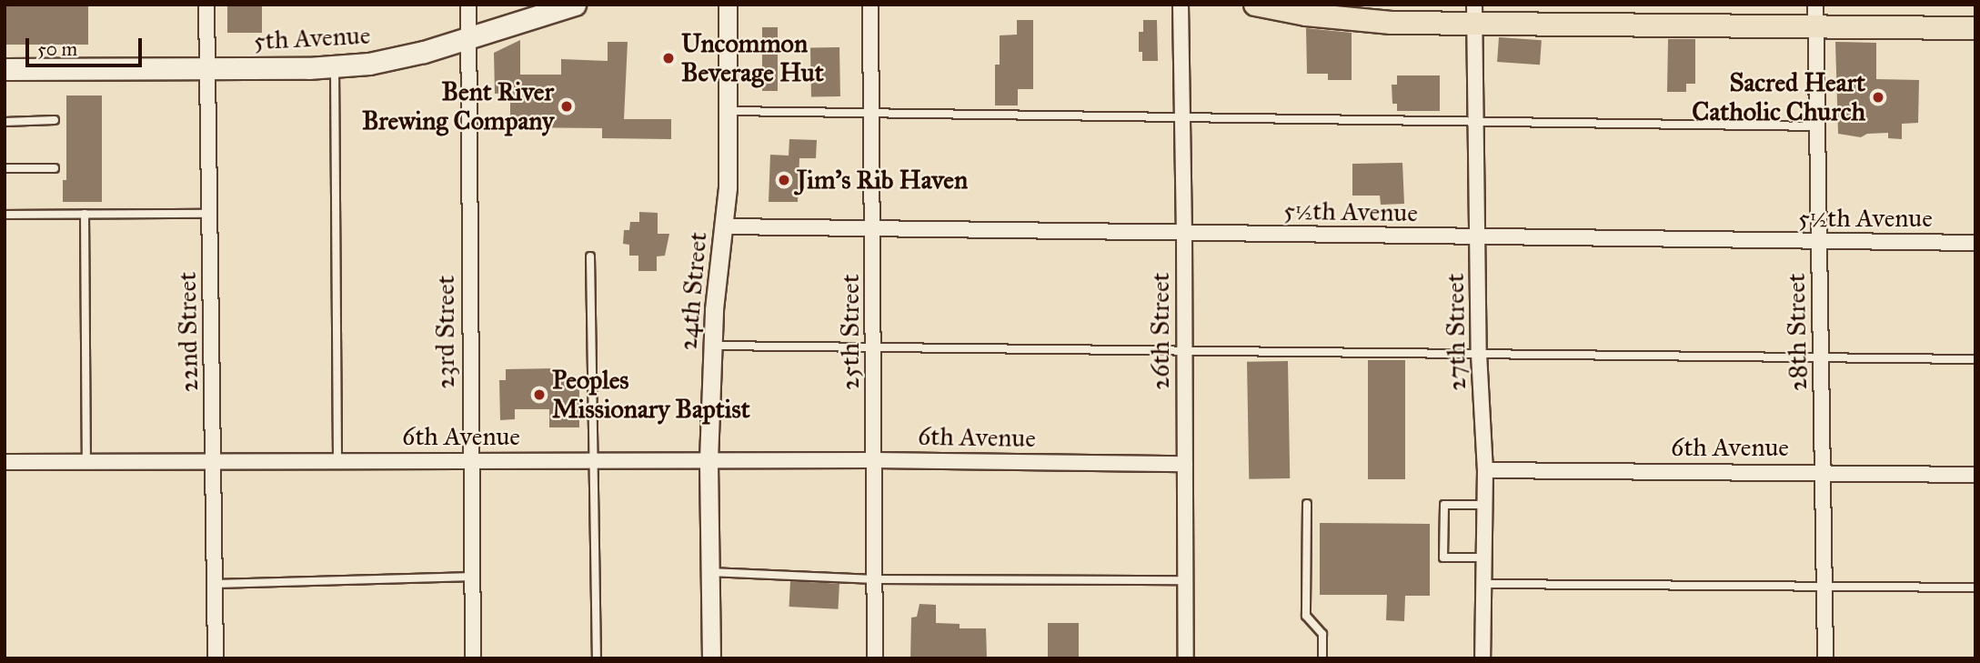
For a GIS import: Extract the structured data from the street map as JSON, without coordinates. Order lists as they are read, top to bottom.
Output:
{
  "streets": {
    "main road": ["5th Avenue"],
    "street": [
      "5½th Avenue",
      "24th Street",
      "26th Street",
      "22nd Street",
      "23rd Street",
      "25th Street",
      "27th Street",
      "28th Street",
      "6th Avenue"
    ]
  },
  "crossings": [
    ["5th Avenue", "22nd Street"],
    ["5th Avenue", "23rd Street"],
    ["5½th Avenue", "24th Street"],
    ["5½th Avenue", "26th Street"],
    ["5½th Avenue", "25th Street"],
    ["5½th Avenue", "27th Street"],
    ["5½th Avenue", "28th Street"],
    ["24th Street", "6th Avenue"],
    ["26th Street", "6th Avenue"],
    ["22nd Street", "6th Avenue"],
    ["23rd Street", "6th Avenue"],
    ["25th Street", "6th Avenue"],
    ["27th Street", "6th Avenue"],
    ["28th Street", "6th Avenue"]
  ],
  "places": [
    "Uncommon Beverage Hut",
    "Sacred Heart Catholic Church",
    "Bent River Brewing Company",
    "Jim's Rib Haven",
    "Peoples Missionary Baptist"
  ],
  "scale_bar": "50 m"
}
